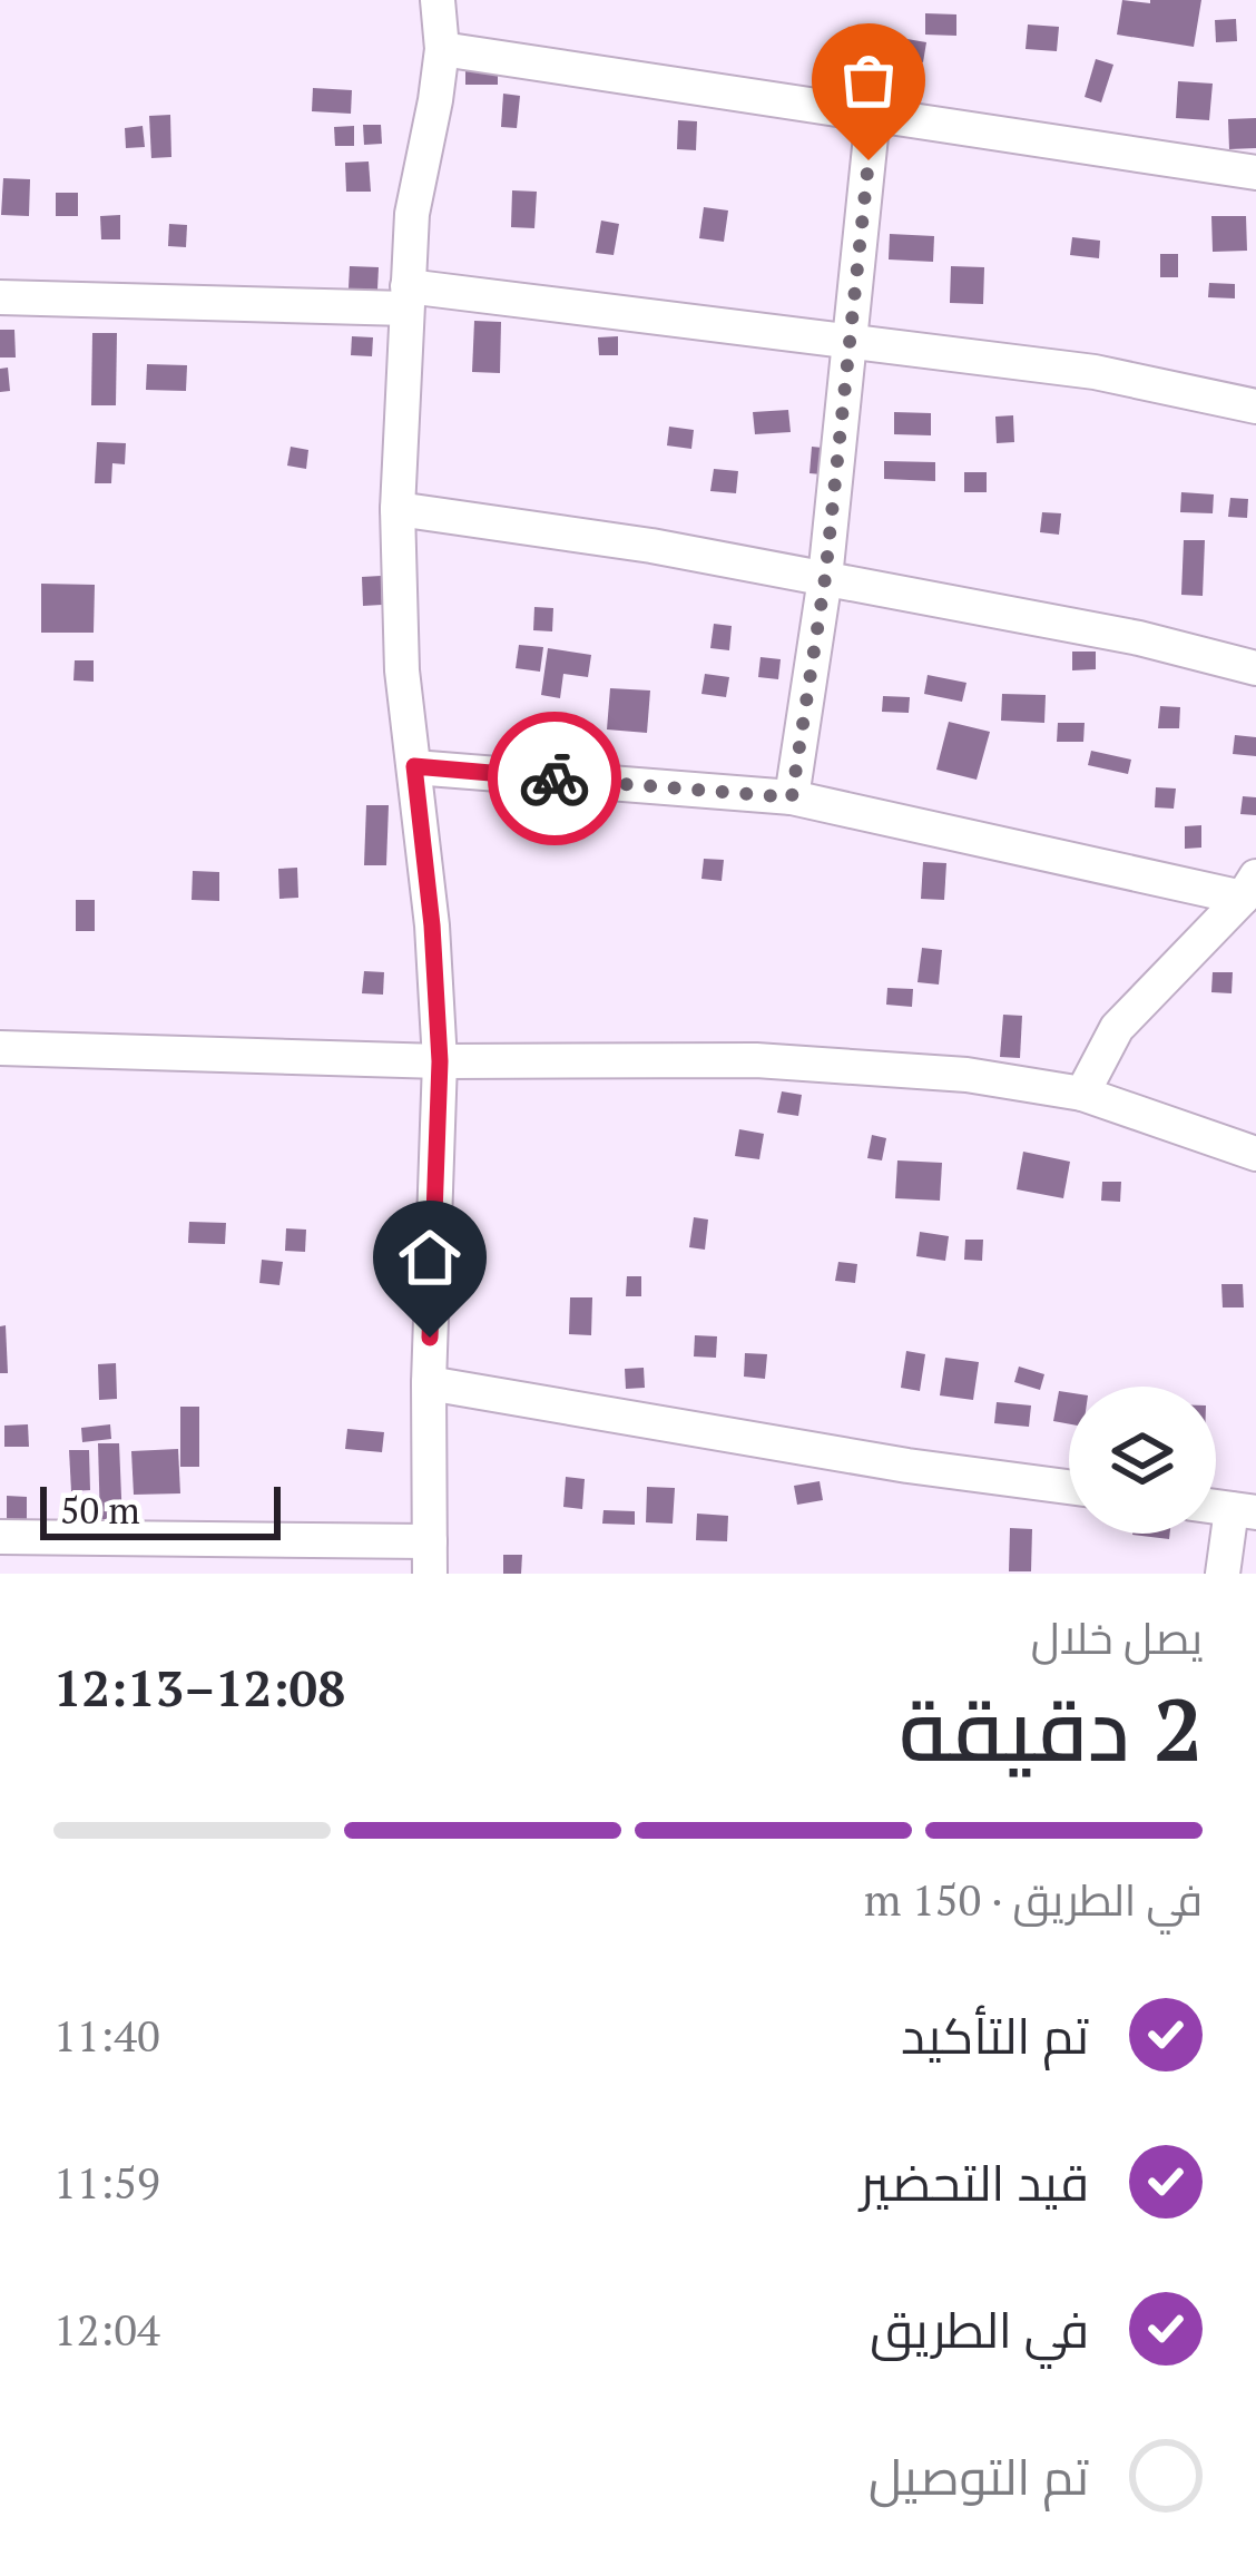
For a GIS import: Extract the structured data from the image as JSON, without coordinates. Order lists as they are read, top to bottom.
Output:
{
  "scale_bar": "50 m",
  "page": {
    "scale": "50 m",
    "heading": ["2 دقيقة", "يصل خلال", "12:08–12:13"],
    "bar": "في الطريق · 150 m",
    "list": [
      ["تم التأكيد", "11:40"],
      ["قيد التحضير", "11:59"],
      ["في الطريق", "12:04"],
      "تم التوصيل"
    ]
  }
}
